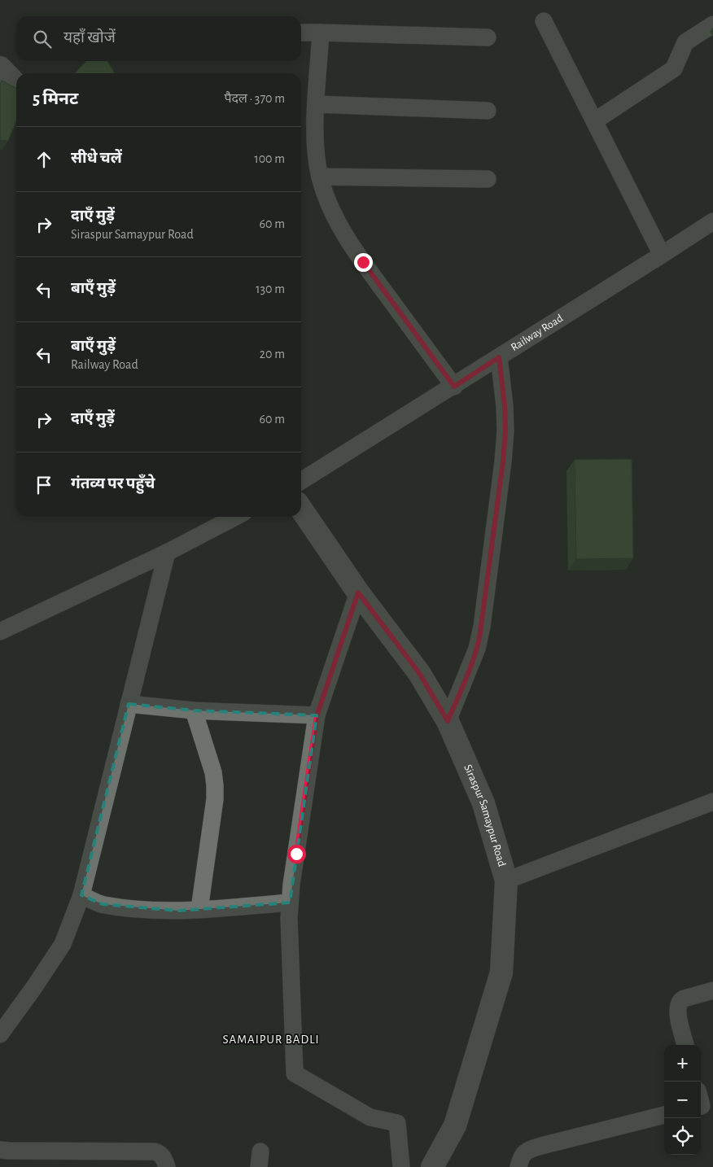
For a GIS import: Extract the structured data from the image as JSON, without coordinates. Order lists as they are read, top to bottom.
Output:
{
  "streets": {
    "street": ["Railway Road", "Siraspur Samaypur Road"]
  },
  "districts": ["SAMAIPUR BADLI"],
  "page": {
    "search": "यहाँ खोजें",
    "heading": ["5 मिनट", "पैदल · 370 m"],
    "list": [
      ["सीधे चलें", "100 m"],
      ["दाएँ मुड़ें", "Siraspur Samaypur Road", "60 m"],
      ["बाएँ मुड़ें", "130 m"],
      ["बाएँ मुड़ें", "Railway Road", "20 m"],
      ["दाएँ मुड़ें", "60 m"],
      "गंतव्य पर पहुँचे"
    ],
    "map_buttons": ["+", "−"]
  }
}
